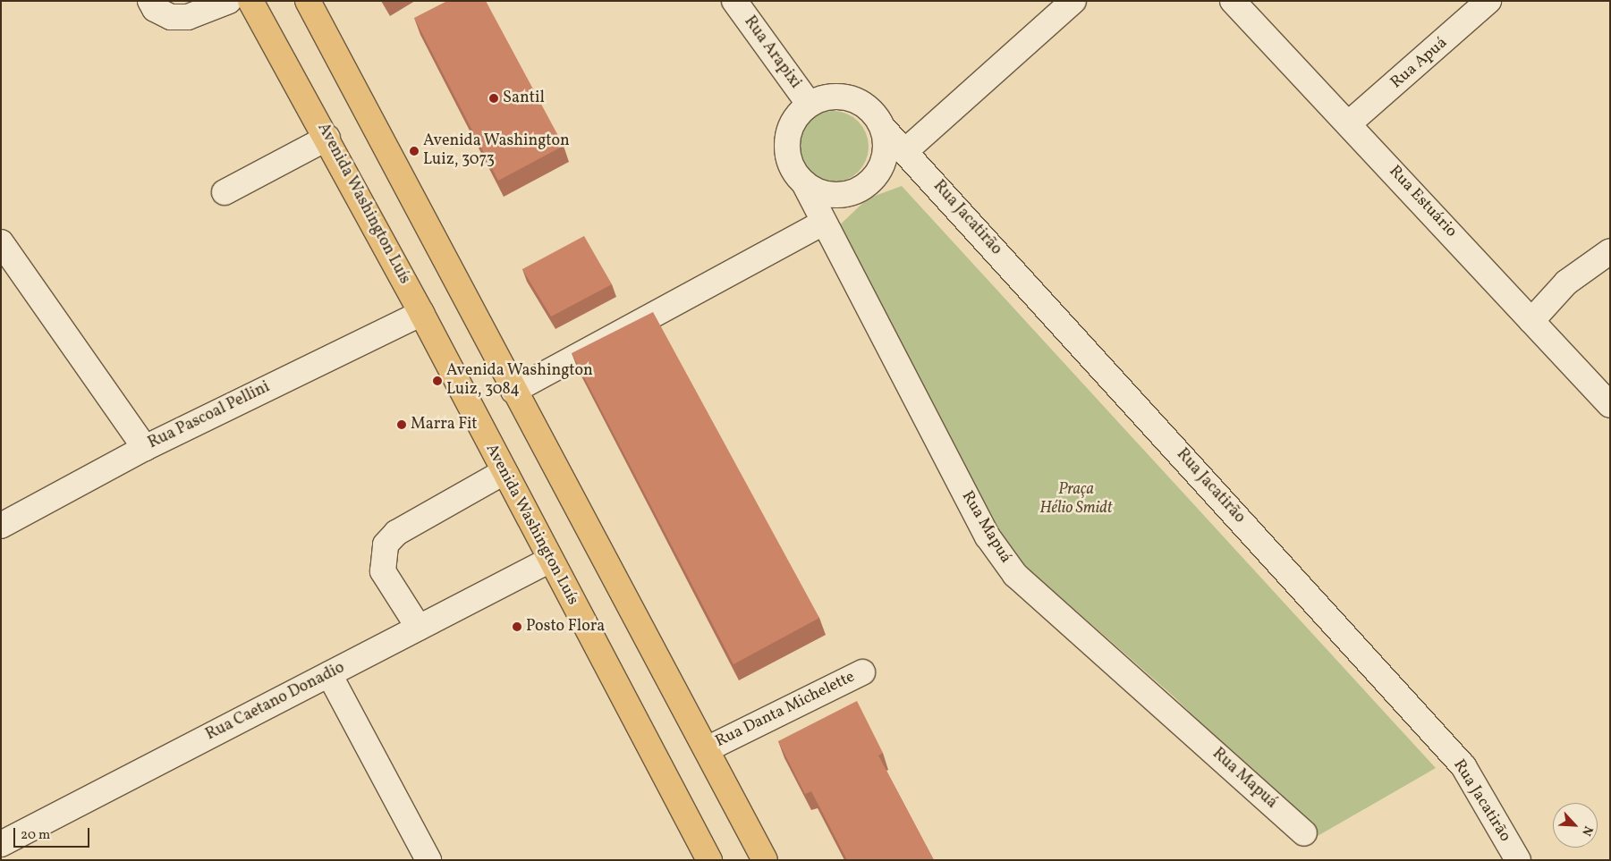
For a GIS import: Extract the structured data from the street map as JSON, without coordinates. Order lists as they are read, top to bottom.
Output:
{
  "streets": {
    "highway": ["Avenida Washington Luís"],
    "street": [
      "Rua Arapixi",
      "Rua Apuá",
      "Rua Estuário",
      "Rua Jacatirão",
      "Rua Pascoal Pellini",
      "Rua Mapuá",
      "Rua Caetano Donadio",
      "Rua Danta Michelette"
    ]
  },
  "crossings": [
    ["Rua Arapixi", "Rua Jacatirão"],
    ["Rua Arapixi", "Rua Mapuá"],
    ["Rua Apuá", "Rua Estuário"],
    ["Avenida Washington Luís", "Rua Pascoal Pellini"],
    ["Avenida Washington Luís", "Rua Caetano Donadio"],
    ["Rua Jacatirão", "Rua Mapuá"]
  ],
  "parks": ["Praça Hélio Smidt"],
  "places": [
    "Santil",
    "Avenida Washington Luiz, 3073",
    "Avenida Washington Luiz, 3084",
    "Marra Fit",
    "Posto Flora"
  ],
  "scale_bar": "20 m",
  "north": "bottom right"
}
